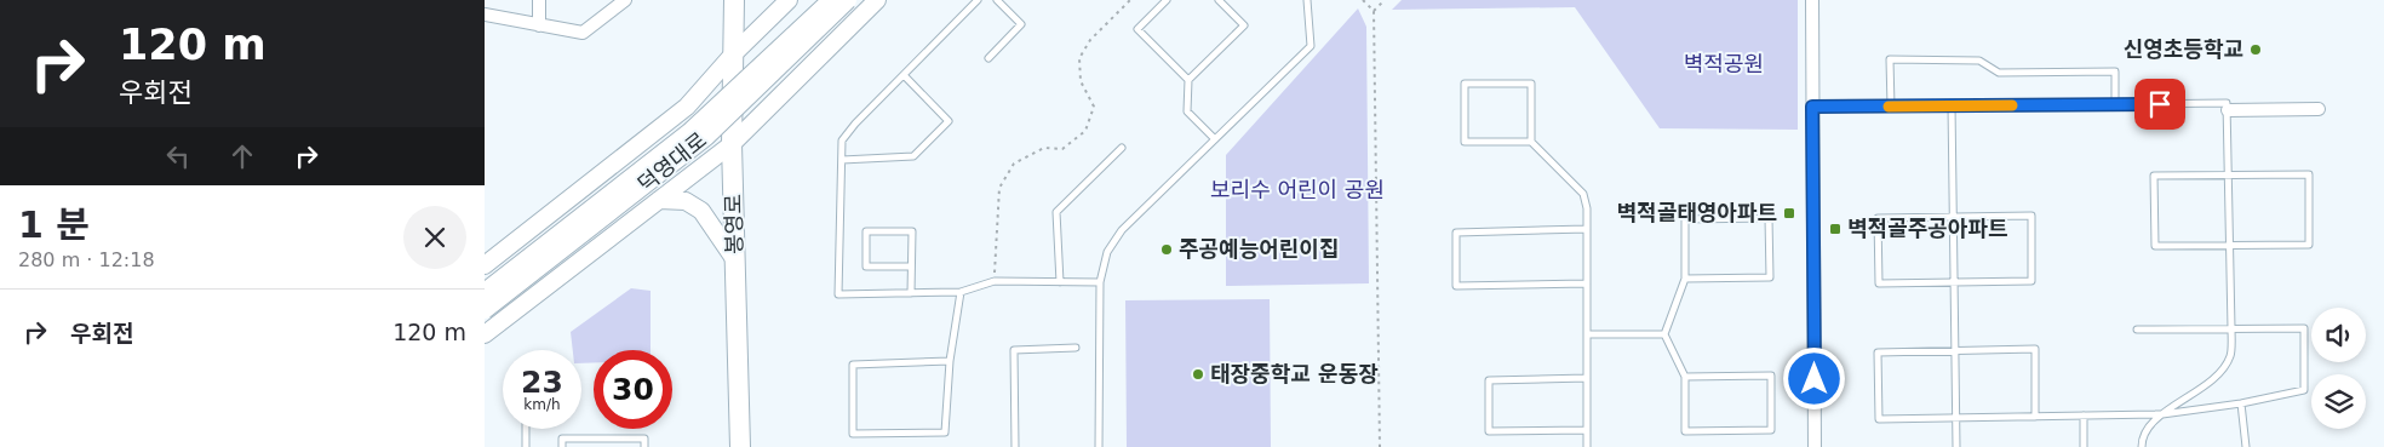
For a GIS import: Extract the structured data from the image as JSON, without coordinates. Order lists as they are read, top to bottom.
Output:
{
  "streets": {
    "main road": ["덕영대로", "봉영로"]
  },
  "parks": ["벽적공원", "보리수 어린이 공원"],
  "places": {
    "other": ["신영초등학교", "주공예능어린이집", "태장중학교 운동장"],
    "transit": ["벽적골태영아파트", "벽적골주공아파트"]
  },
  "page": {
    "turn": ["120 m", "우회전"],
    "heading": ["1 분", "280 m · 12:18"],
    "list": [
      {
        "name": "우회전",
        "value": "120 m"
      }
    ],
    "speed": "23 km/h",
    "limit": "30"
  }
}
